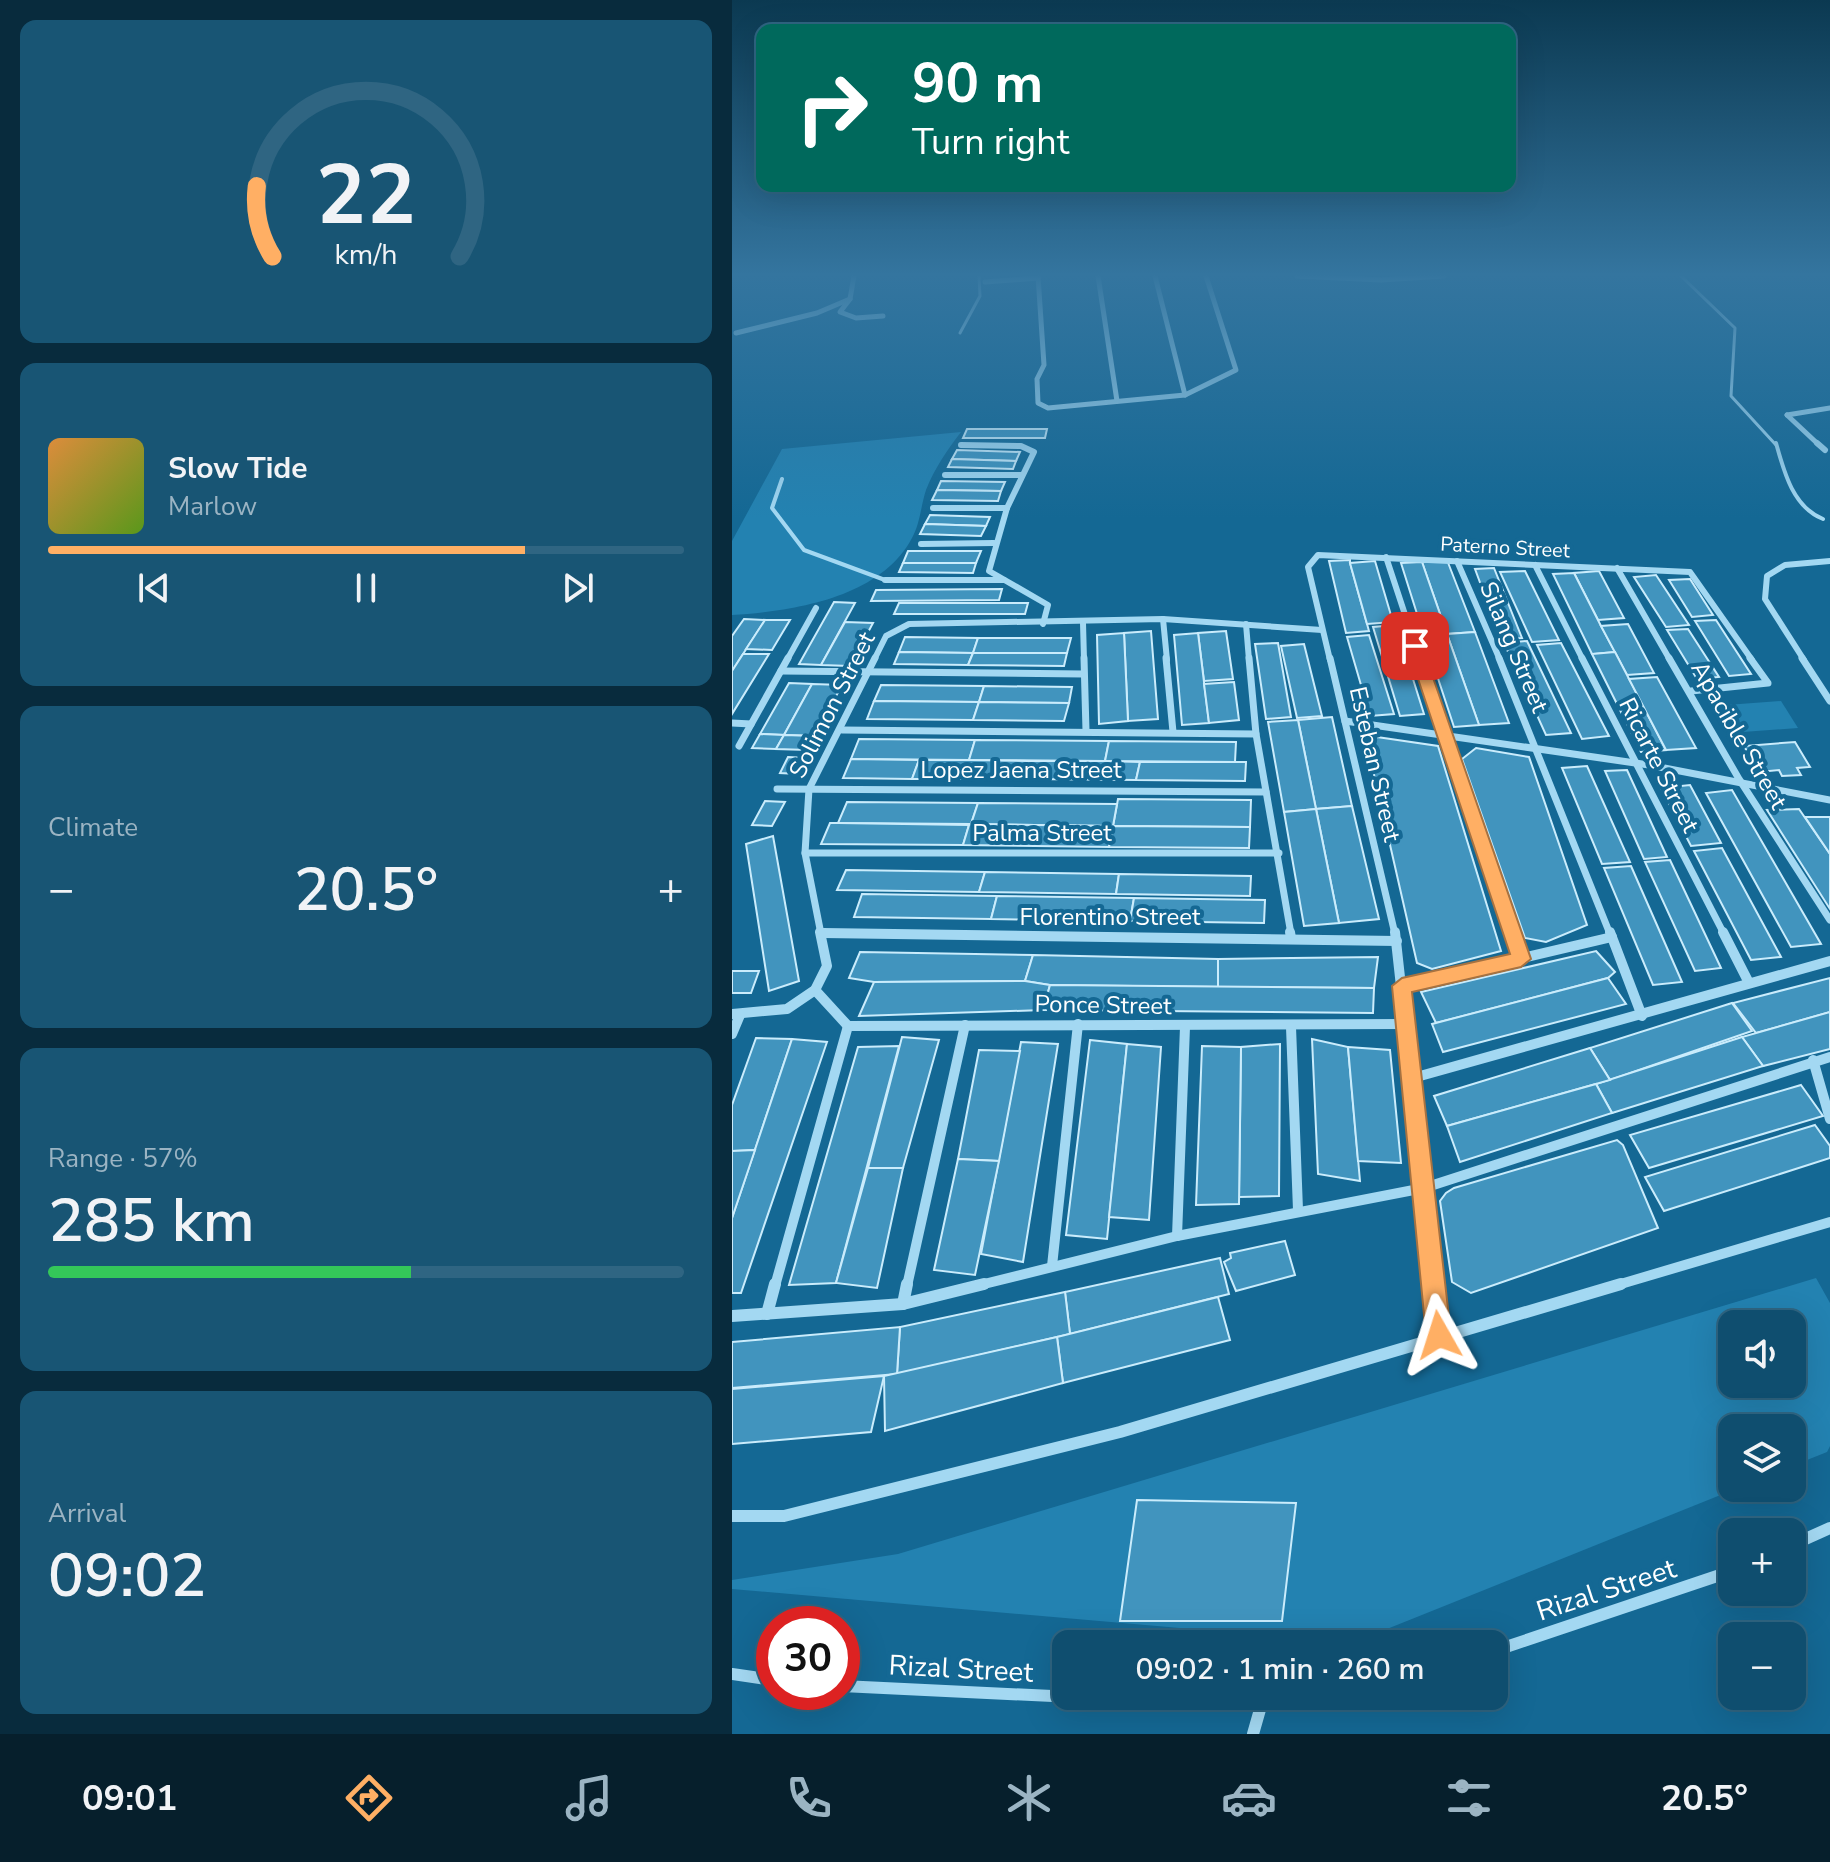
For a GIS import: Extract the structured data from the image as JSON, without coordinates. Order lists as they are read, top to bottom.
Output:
{
  "streets": {
    "street": [
      "Paterno Street",
      "Silang Street",
      "Solimon Street",
      "Apacible Street",
      "Esteban Street",
      "Ricarte Street",
      "Lopez Jaena Street",
      "Palma Street",
      "Florentino Street",
      "Ponce Street",
      "Rizal Street"
    ]
  },
  "crossings": [
    ["Paterno Street", "Silang Street"],
    ["Paterno Street", "Apacible Street"],
    ["Paterno Street", "Esteban Street"],
    ["Paterno Street", "Ricarte Street"],
    ["Solimon Street", "Esteban Street"],
    ["Solimon Street", "Lopez Jaena Street"],
    ["Solimon Street", "Palma Street"],
    ["Solimon Street", "Florentino Street"],
    ["Esteban Street", "Florentino Street"],
    ["Esteban Street", "Ponce Street"]
  ],
  "page": {
    "turn": ["90 m", "Turn right"],
    "song": ["Slow Tide", "Marlow"],
    "tile": [
      "Climate",
      ["Range · 57%", "285 km"],
      ["Arrival", "09:02"]
    ],
    "heat": ["−", "20.5°", "+"],
    "map_buttons": ["+", "−"],
    "limit": "30",
    "trip": "09:02 · 1 min · 260 m",
    "tabs": ["09:01", "20.5°"],
    "gauge": ["22", "km/h"]
  }
}
